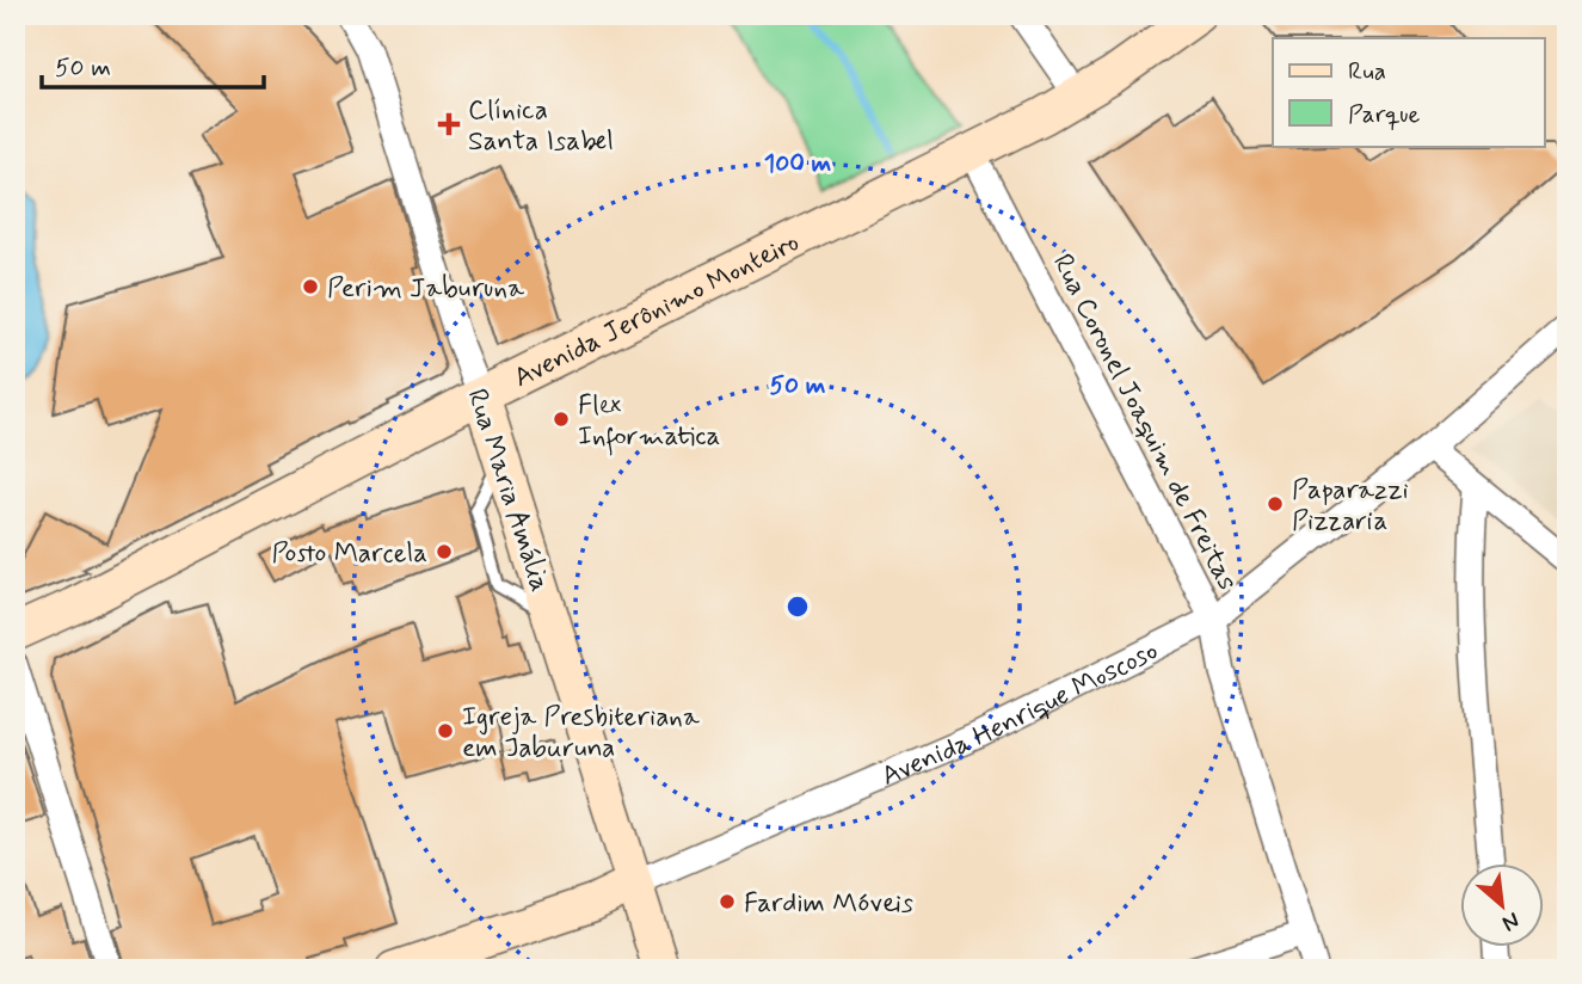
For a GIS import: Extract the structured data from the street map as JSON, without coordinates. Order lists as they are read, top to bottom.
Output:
{
  "streets": {
    "main road": ["Avenida Jerônimo Monteiro", "Rua Maria Amália", "Avenida Henrique Moscoso"],
    "street": ["Rua Coronel Joaquim de Freitas"]
  },
  "crossings": [
    ["Avenida Jerônimo Monteiro", "Rua Coronel Joaquim de Freitas"],
    ["Avenida Jerônimo Monteiro", "Rua Maria Amália"],
    ["Rua Coronel Joaquim de Freitas", "Avenida Henrique Moscoso"],
    ["Rua Maria Amália", "Avenida Henrique Moscoso"]
  ],
  "places": {
    "health": ["Clínica Santa Isabel"],
    "other": [
      "Perim Jaburuna",
      "Flex Informatica",
      "Paparazzi Pizzaria",
      "Posto Marcela",
      "Igreja Presbiteriana em Jaburuna",
      "Fardim Móveis"
    ]
  },
  "legend": ["Rua", "Parque"],
  "scale_bar": "50 m",
  "north": "bottom right",
  "rings": ["100 m", "50 m"]
}
